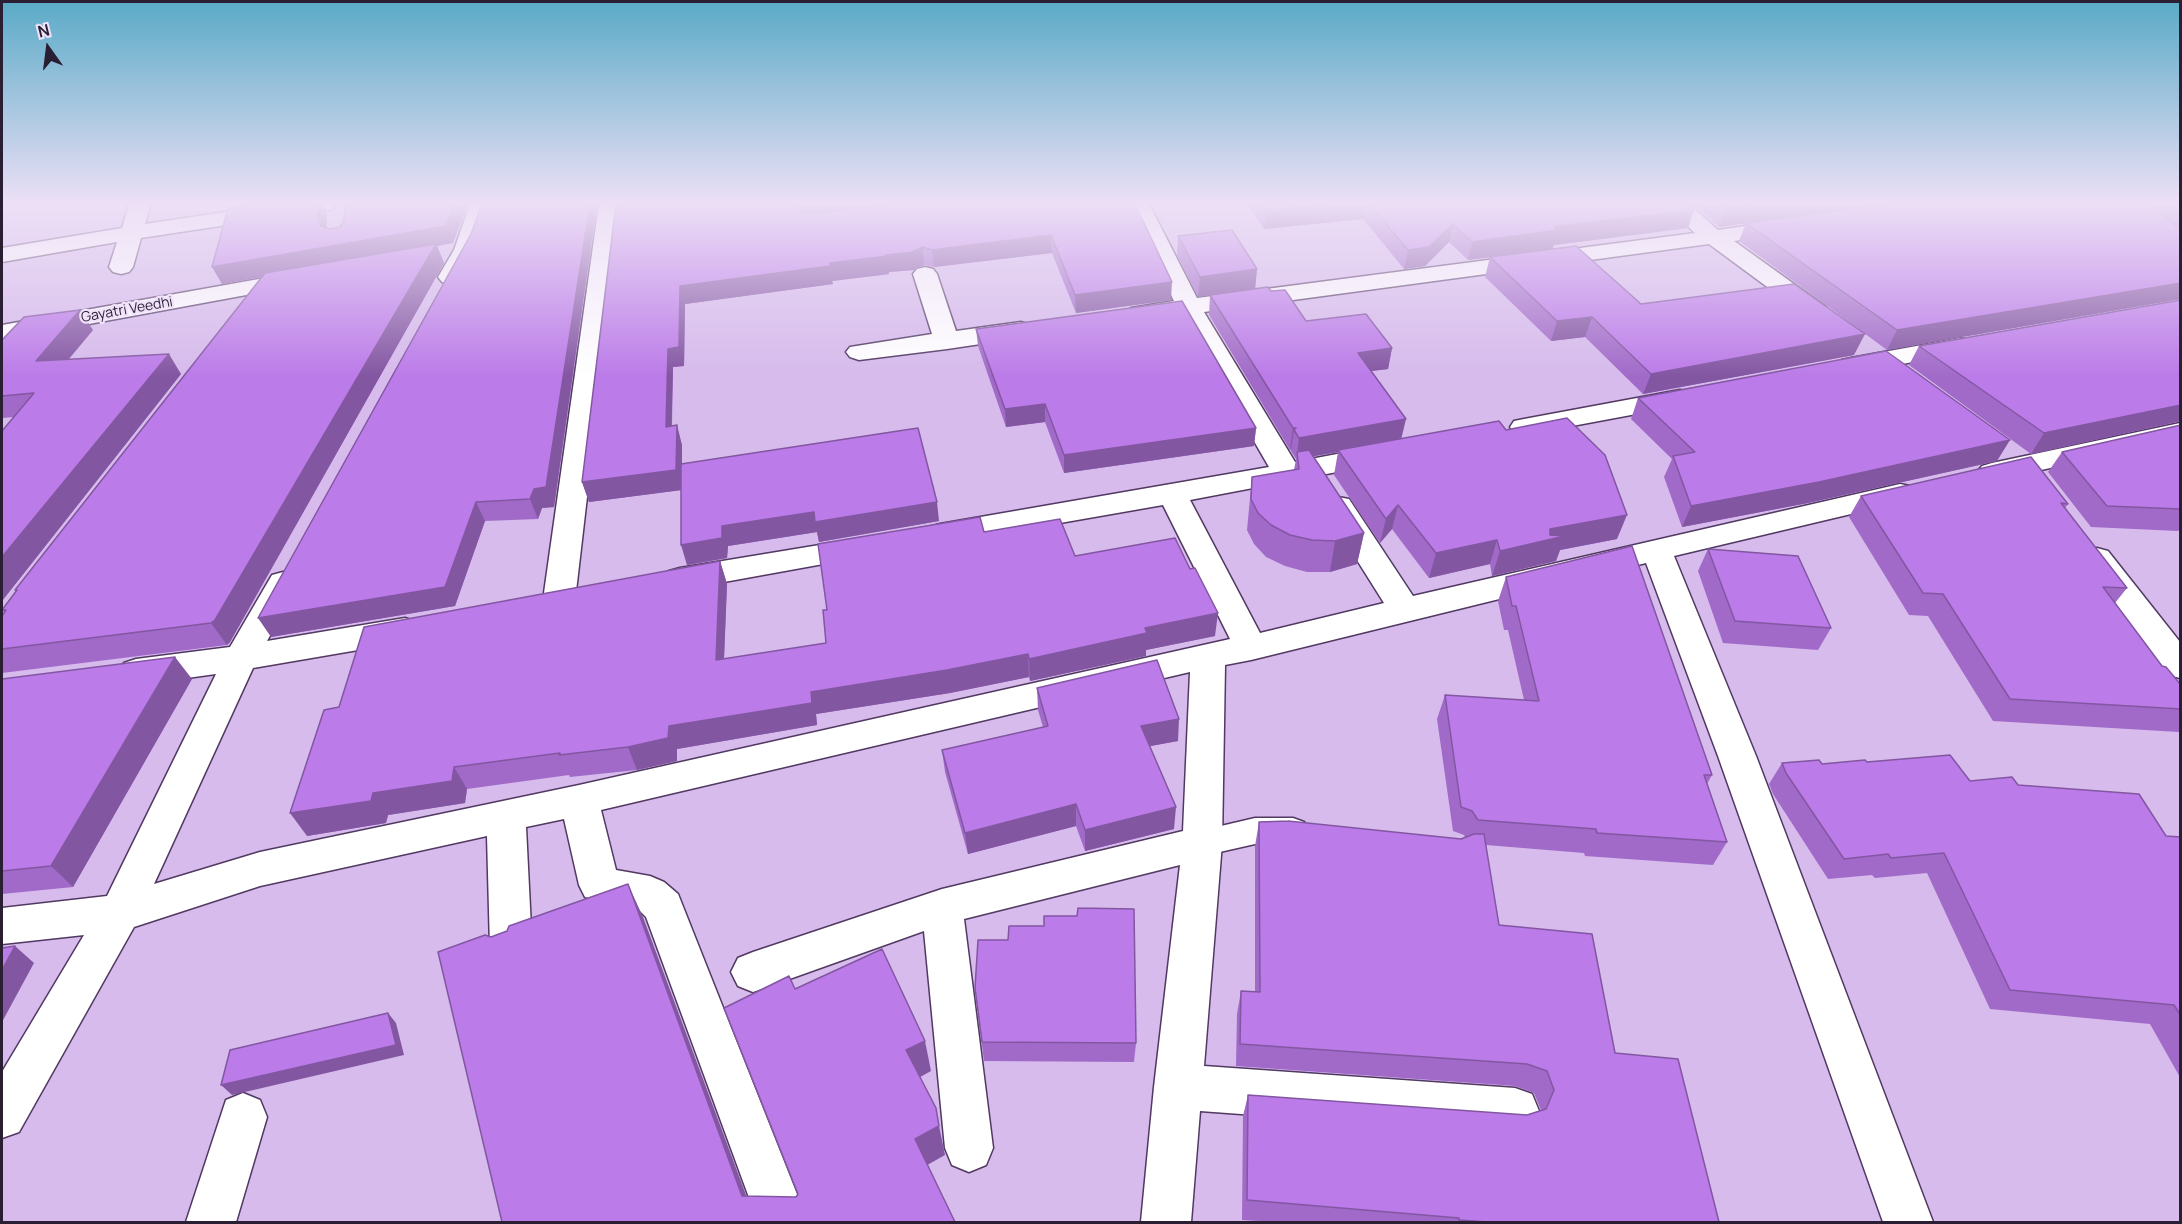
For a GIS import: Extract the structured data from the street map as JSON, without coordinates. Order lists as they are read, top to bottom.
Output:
{
  "streets": {
    "street": ["Gayatri Veedhi"]
  },
  "north": "top"
}
